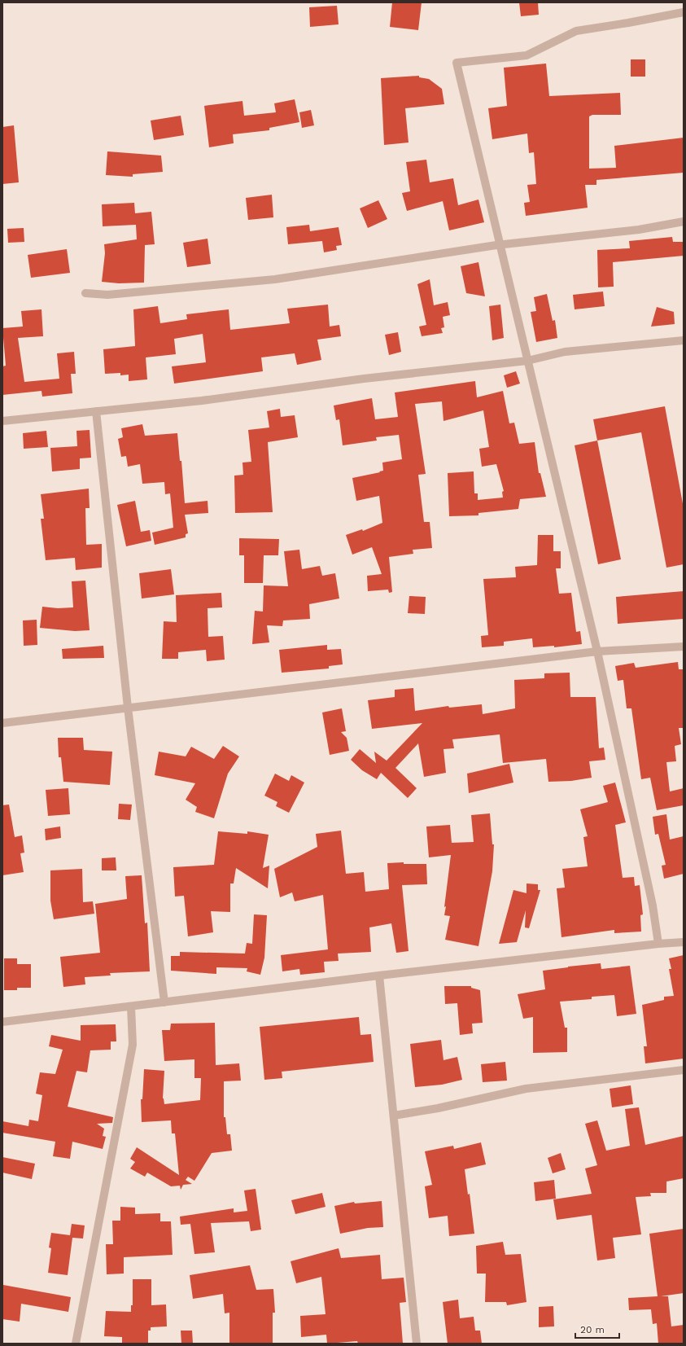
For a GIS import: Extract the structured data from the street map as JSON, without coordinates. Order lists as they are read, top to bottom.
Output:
{
  "scale_bar": "20 m"
}
